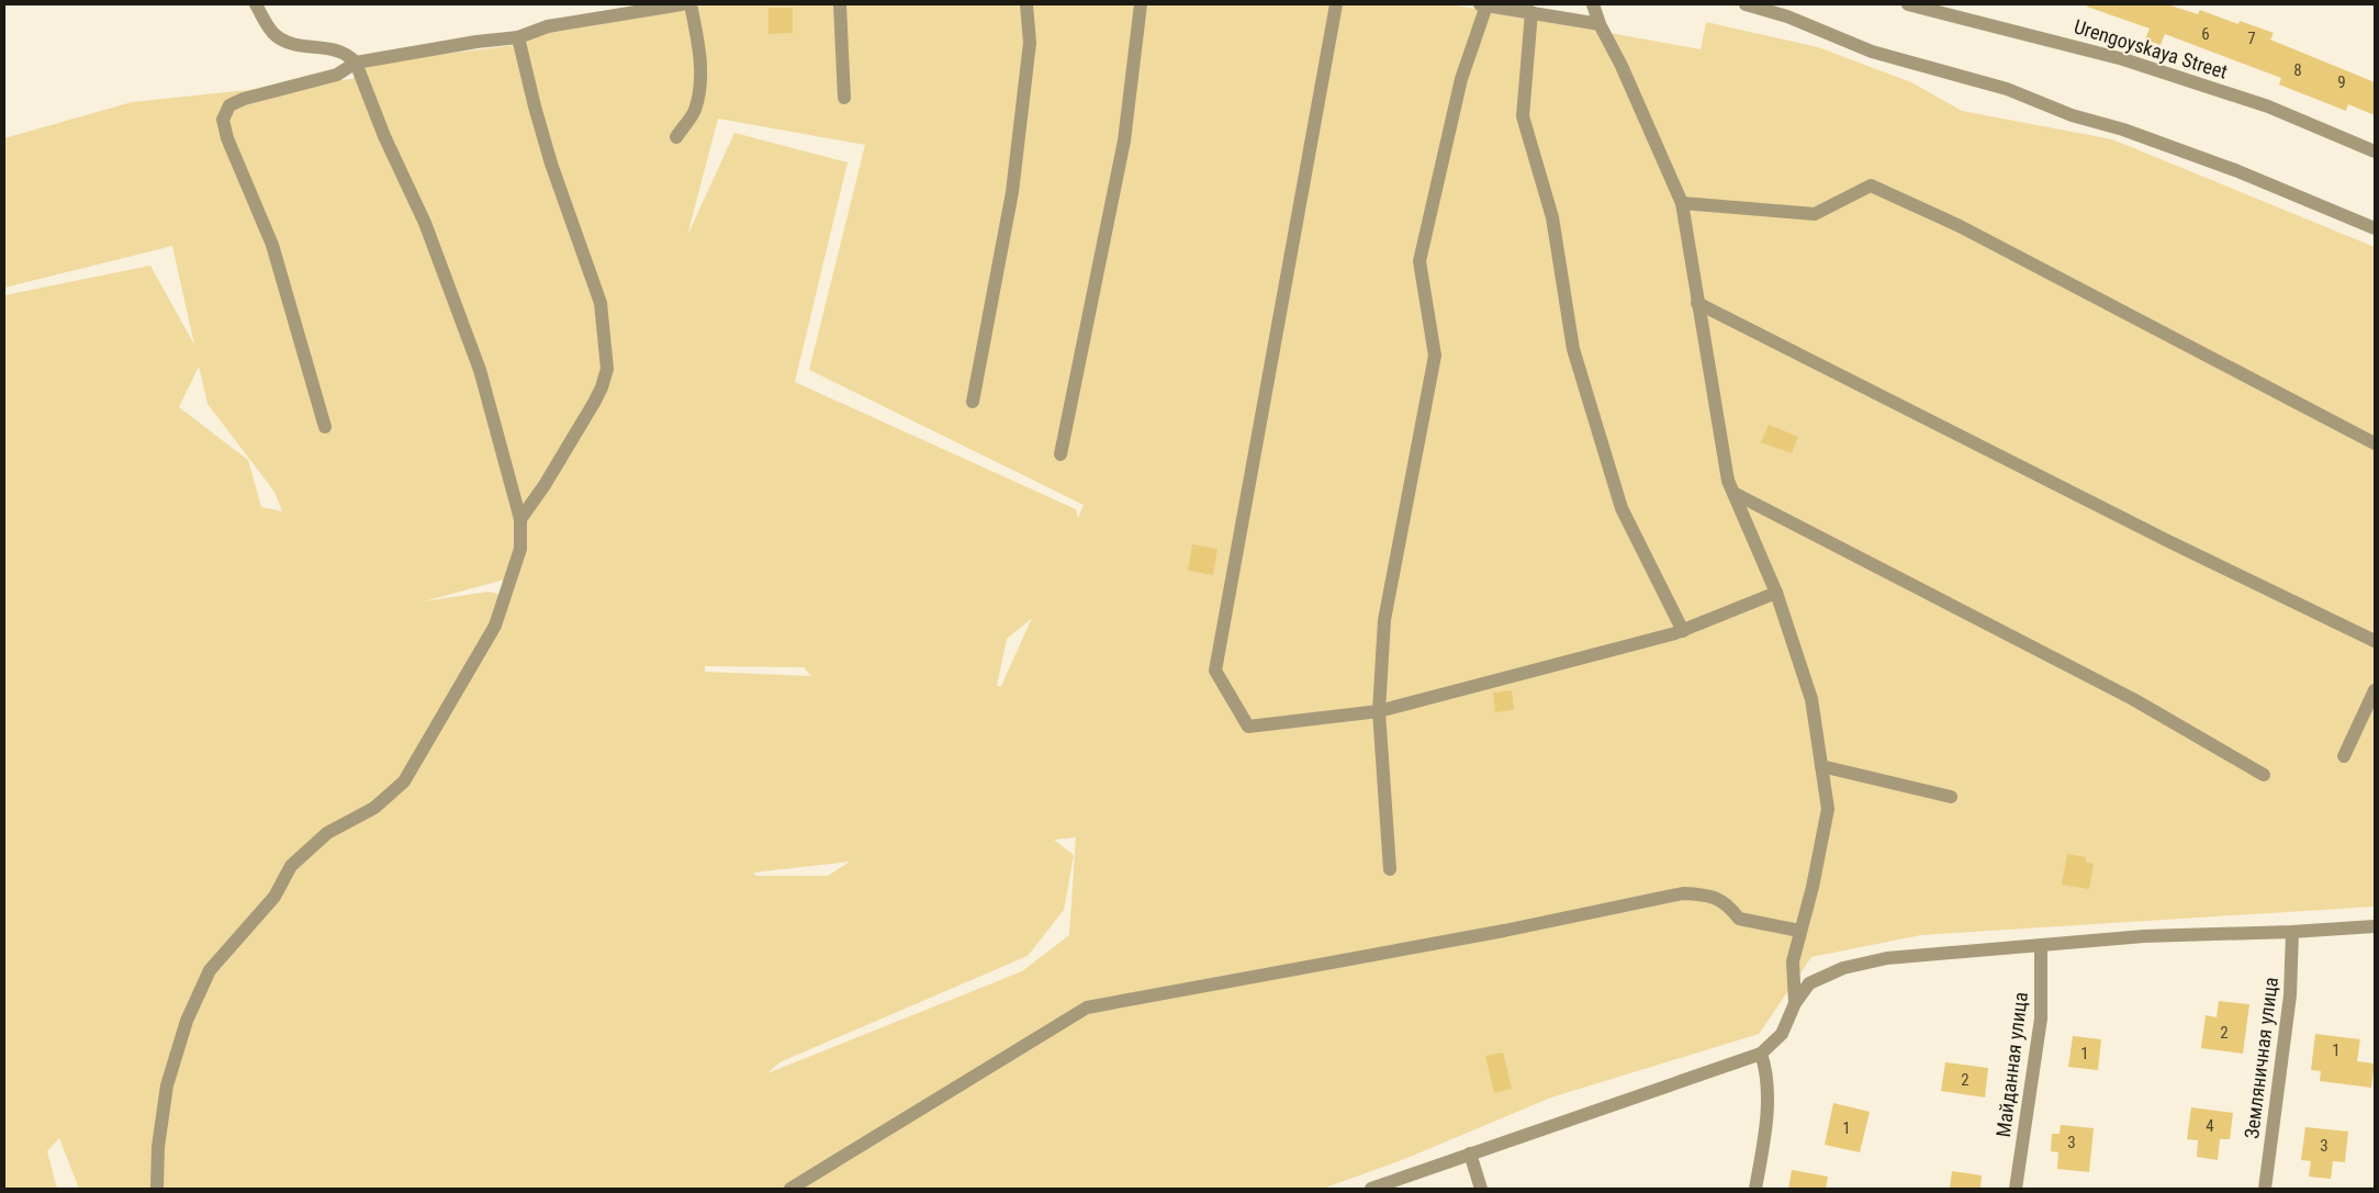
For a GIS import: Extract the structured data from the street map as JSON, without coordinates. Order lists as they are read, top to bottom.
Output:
{
  "streets": {
    "street": ["Urengoyskaya Street", "Земляничная улица", "Майданная улица"]
  },
  "house_numbers": [
    "6",
    "7",
    "8",
    "9",
    "2",
    "1",
    "1",
    "2",
    "4",
    "1",
    "3",
    "3"
  ]
}
